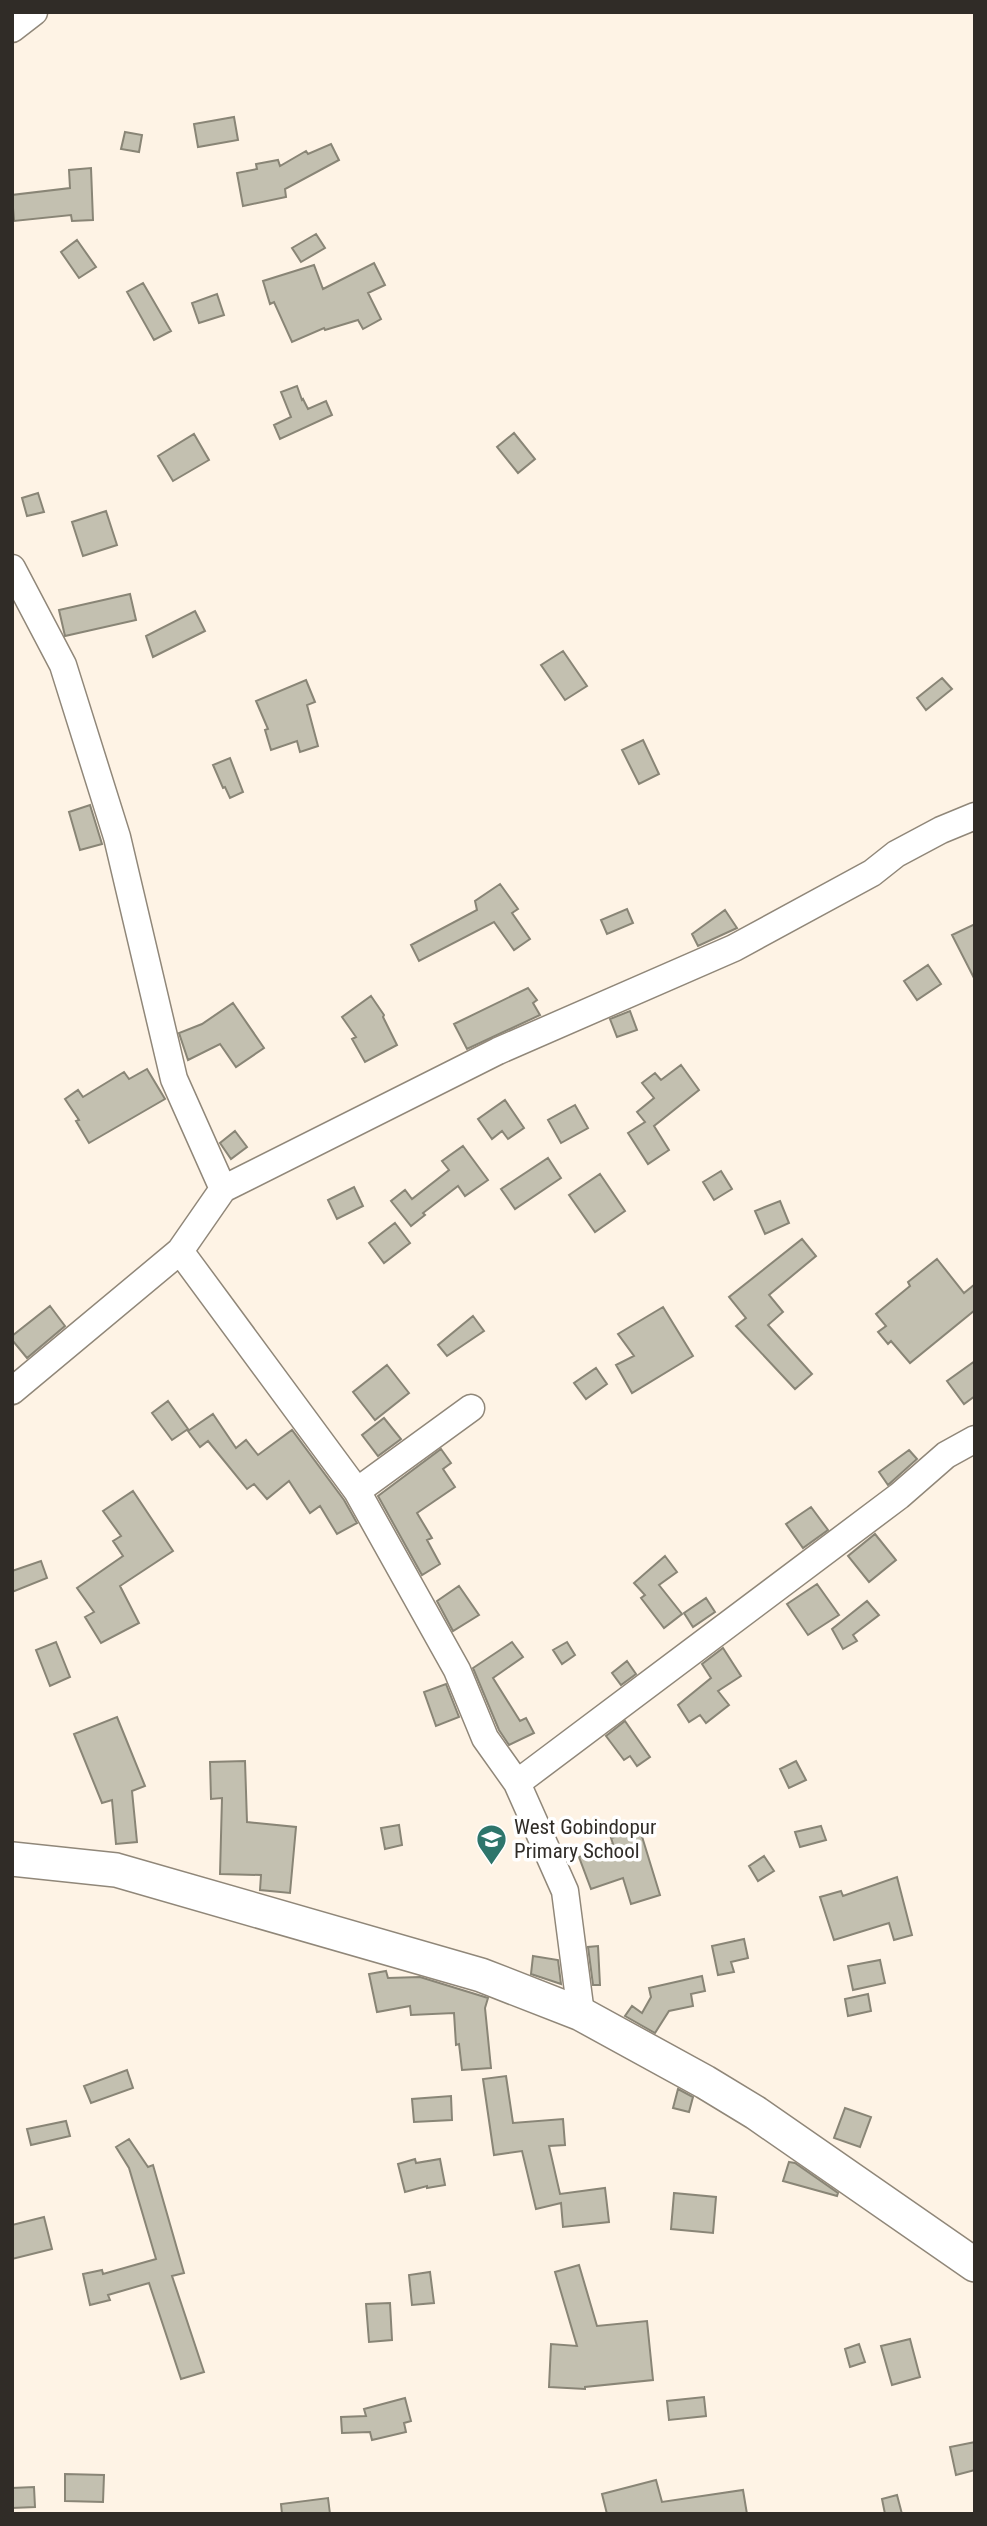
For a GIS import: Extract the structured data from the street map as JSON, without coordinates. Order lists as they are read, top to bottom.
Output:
{
  "places": {
    "school or university": ["West Gobindopur Primary School"]
  }
}
